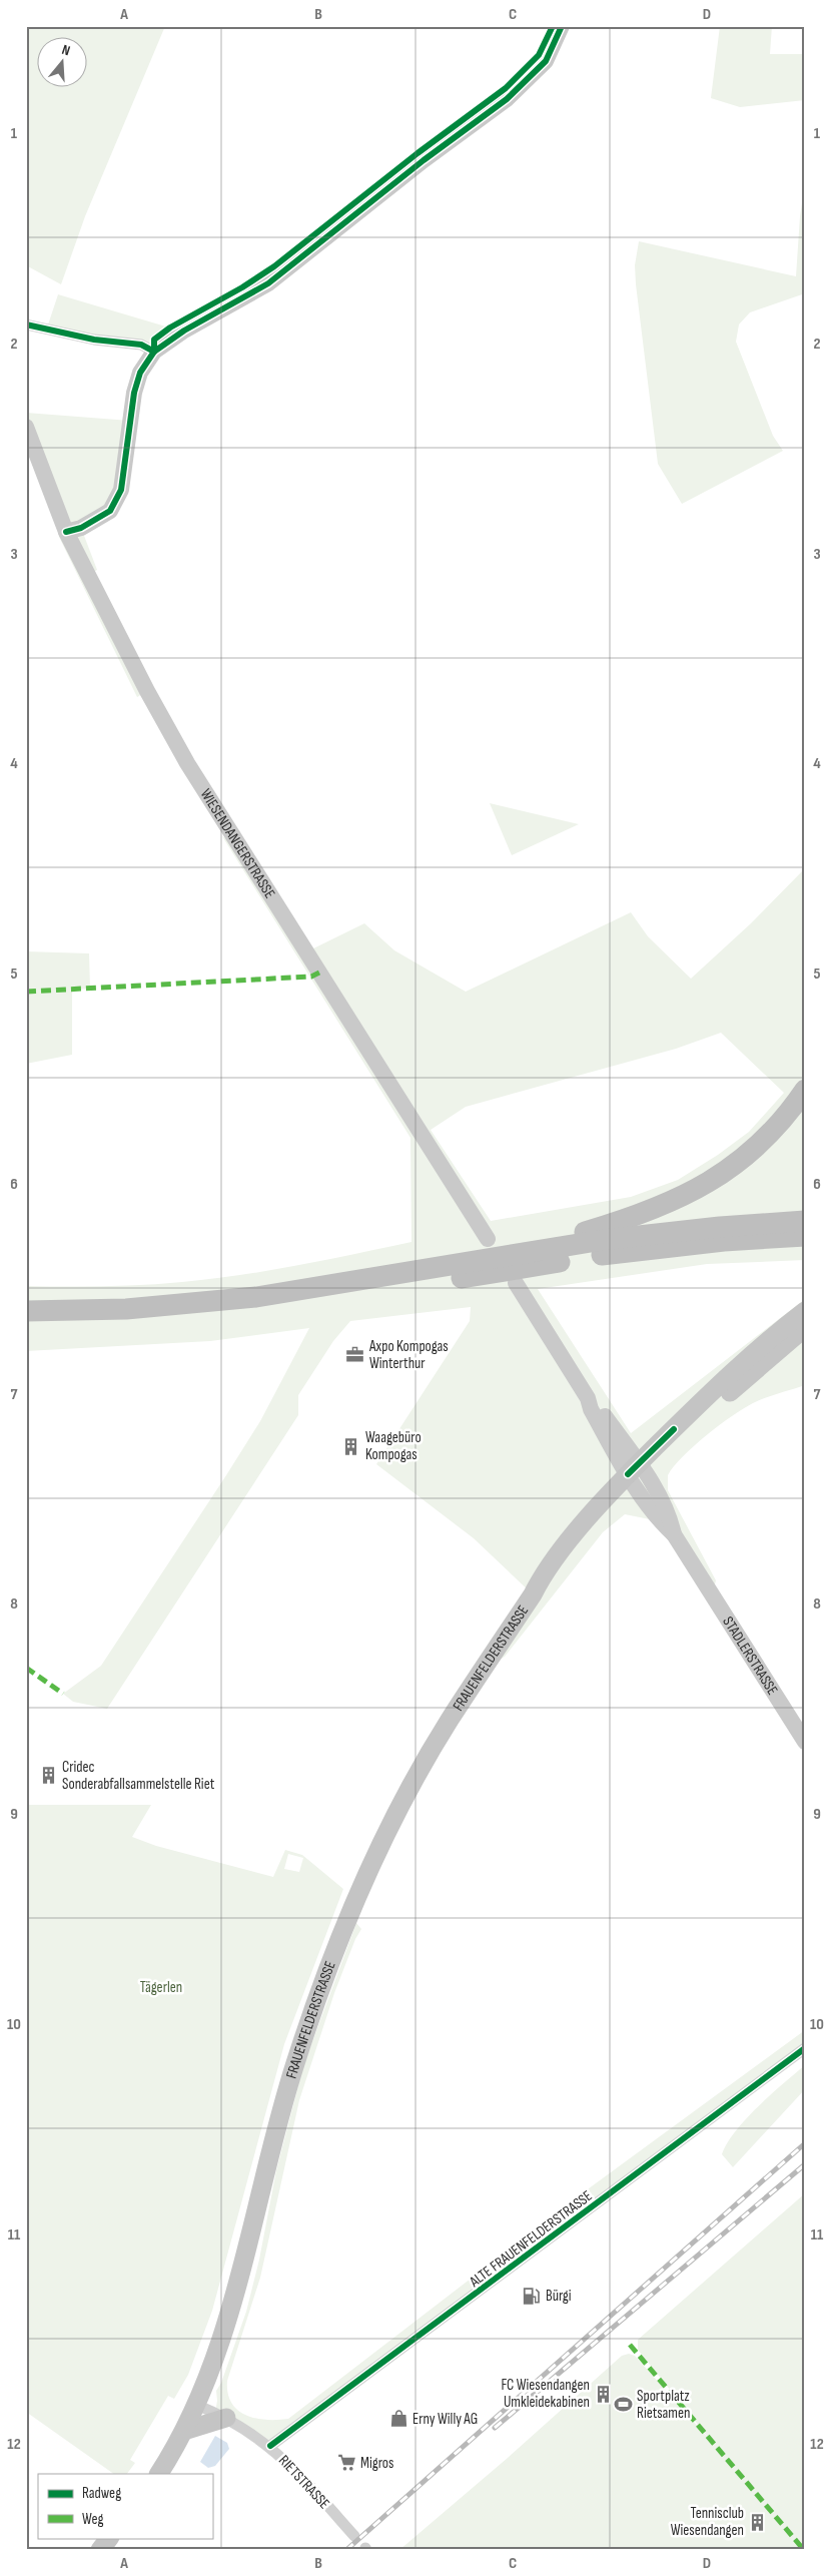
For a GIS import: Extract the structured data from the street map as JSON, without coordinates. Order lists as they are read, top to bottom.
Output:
{
  "streets": {
    "main road": ["WIESENDANGERSTRASSE", "STADLERSTRASSE", "FRAUENFELDERSTRASSE"],
    "street": ["ALTE FRAUENFELDERSTRASSE", "RIETSTRASSE"]
  },
  "crossings": [
    ["STADLERSTRASSE", "FRAUENFELDERSTRASSE"],
    ["FRAUENFELDERSTRASSE", "RIETSTRASSE"],
    ["ALTE FRAUENFELDERSTRASSE", "RIETSTRASSE"]
  ],
  "parks": ["Tägerlen"],
  "places": {
    "office": ["Axpo Kompogas Winterthur"],
    "building": [
      "Waagebüro Kompogas",
      "Cridec Sonderabfallsammelstelle Riet",
      "FC Wiesendangen Umkleidekabinen",
      "Tennisclub Wiesendangen"
    ],
    "fuel station": ["Bürgi"],
    "sports": ["Sportplatz Rietsamen"],
    "shop": ["Erny Willy AG"],
    "supermarket": ["Migros"]
  },
  "legend": ["Radweg", "Weg"],
  "north": "top",
  "grid": {
    "columns": [
      "A",
      "B",
      "C",
      "D"
    ],
    "rows": [
      "1",
      "2",
      "3",
      "4",
      "5",
      "6",
      "7",
      "8",
      "9",
      "10",
      "11",
      "12"
    ]
  }
}
